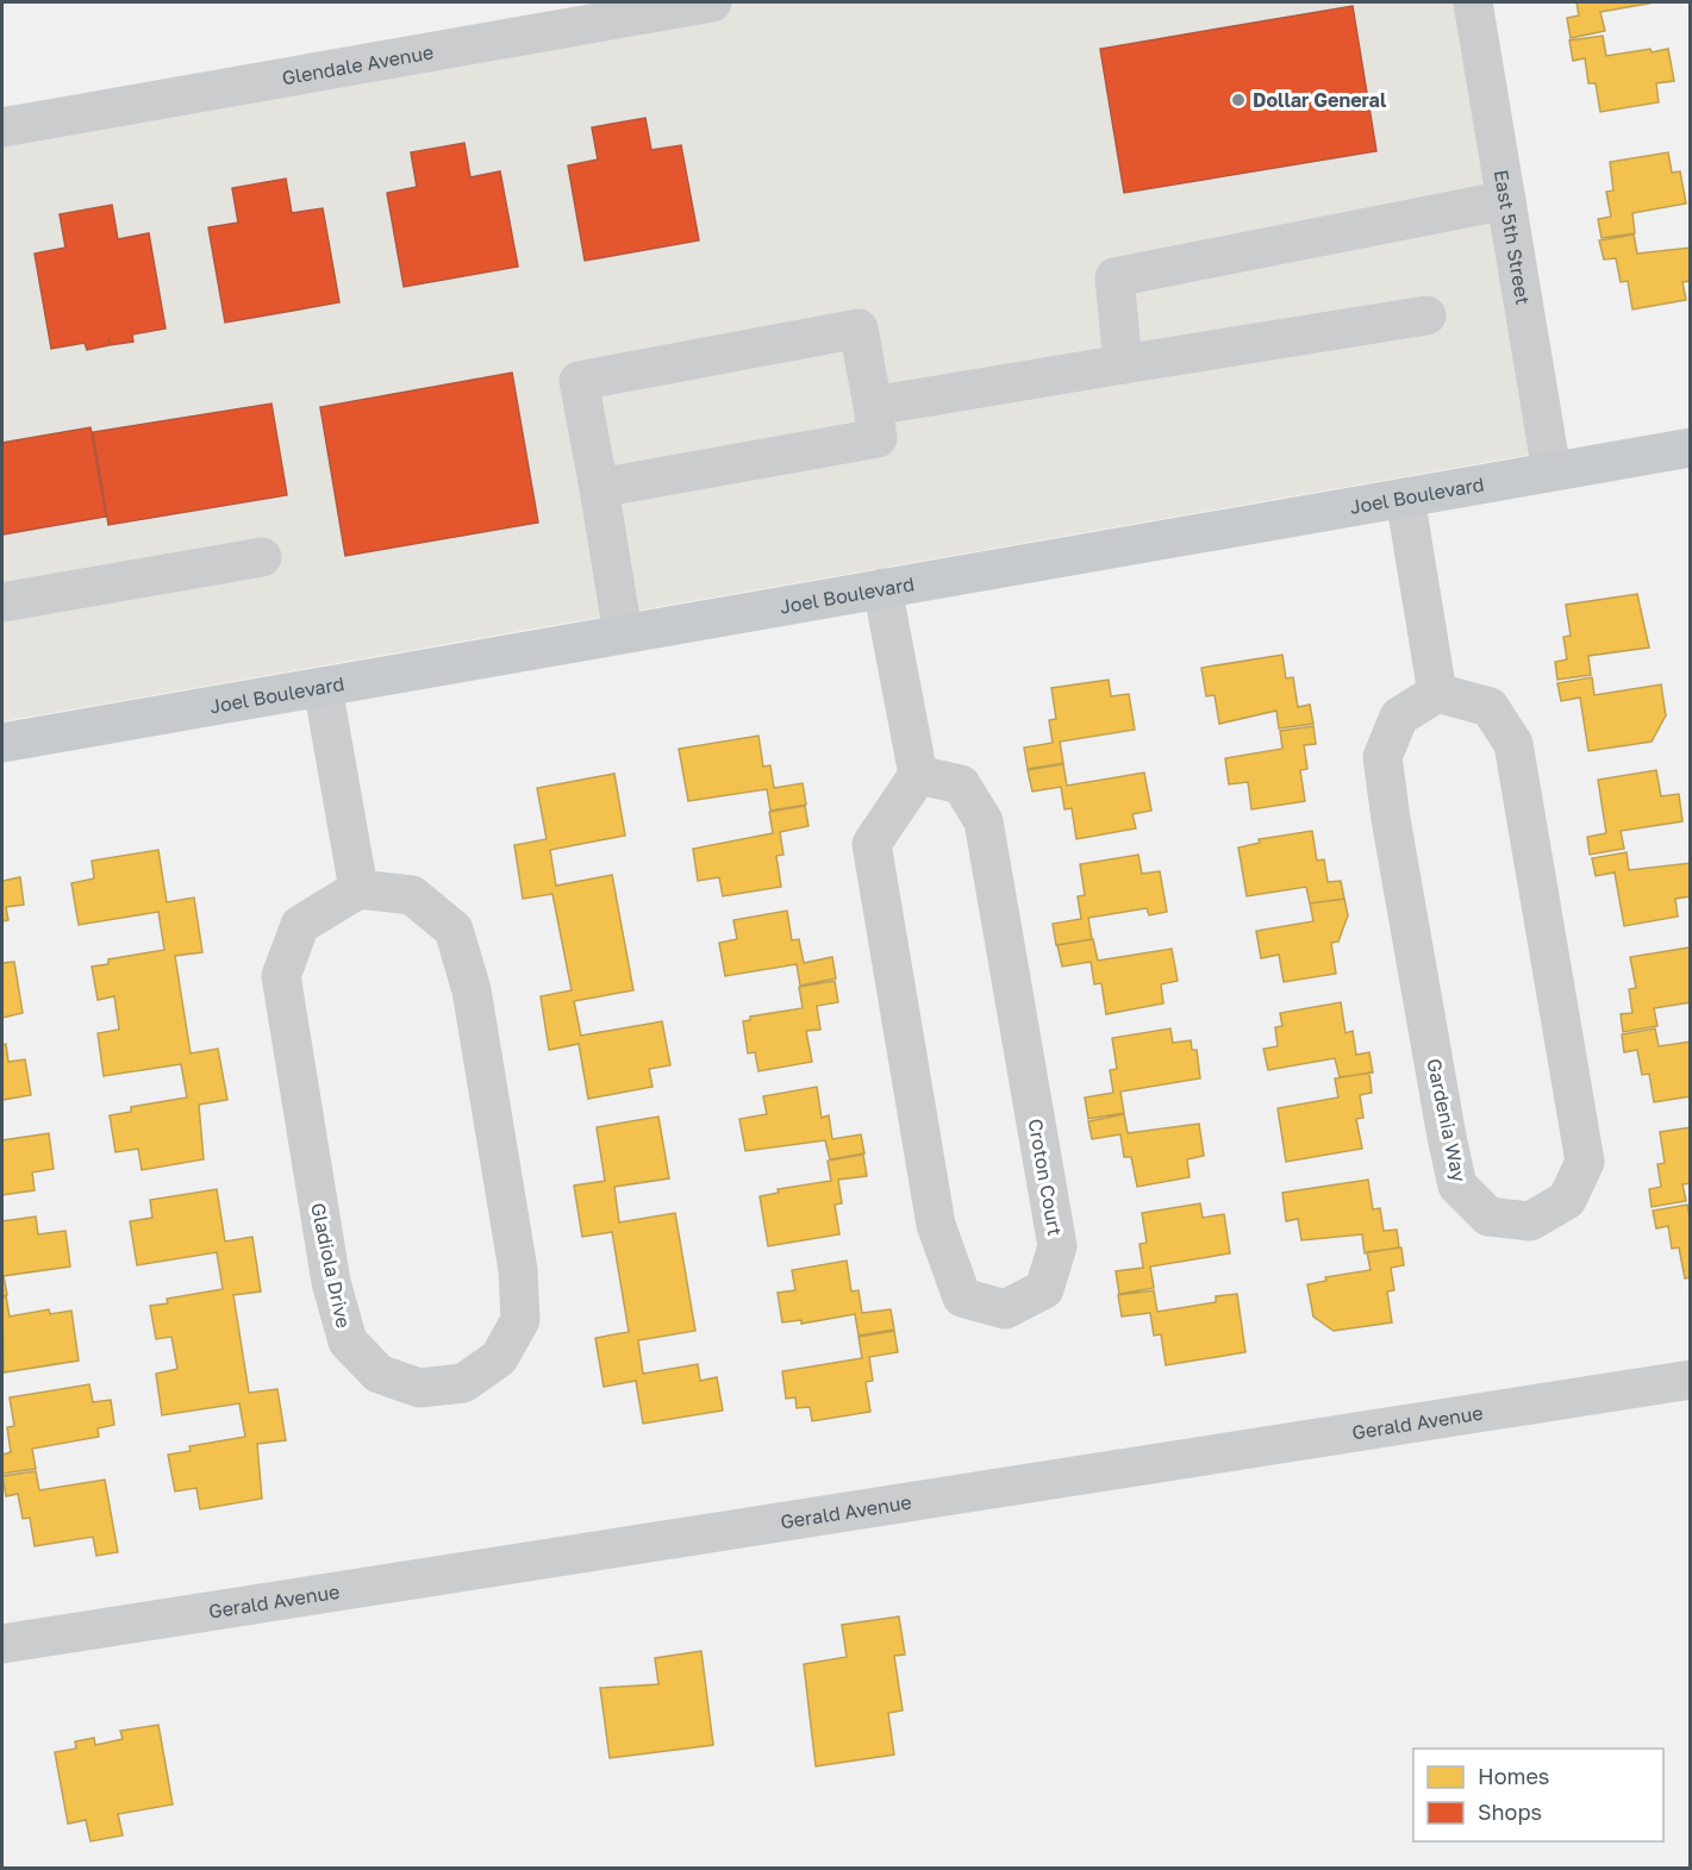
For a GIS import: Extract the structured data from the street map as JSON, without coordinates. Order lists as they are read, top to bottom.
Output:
{
  "streets": {
    "main road": ["Joel Boulevard"],
    "street": [
      "Glendale Avenue",
      "East 5th Street",
      "Gardenia Way",
      "Croton Court",
      "Gladiola Drive",
      "Gerald Avenue"
    ]
  },
  "crossings": [
    ["East 5th Street", "Joel Boulevard"]
  ],
  "places": ["Dollar General"],
  "legend": ["Homes", "Shops"]
}
